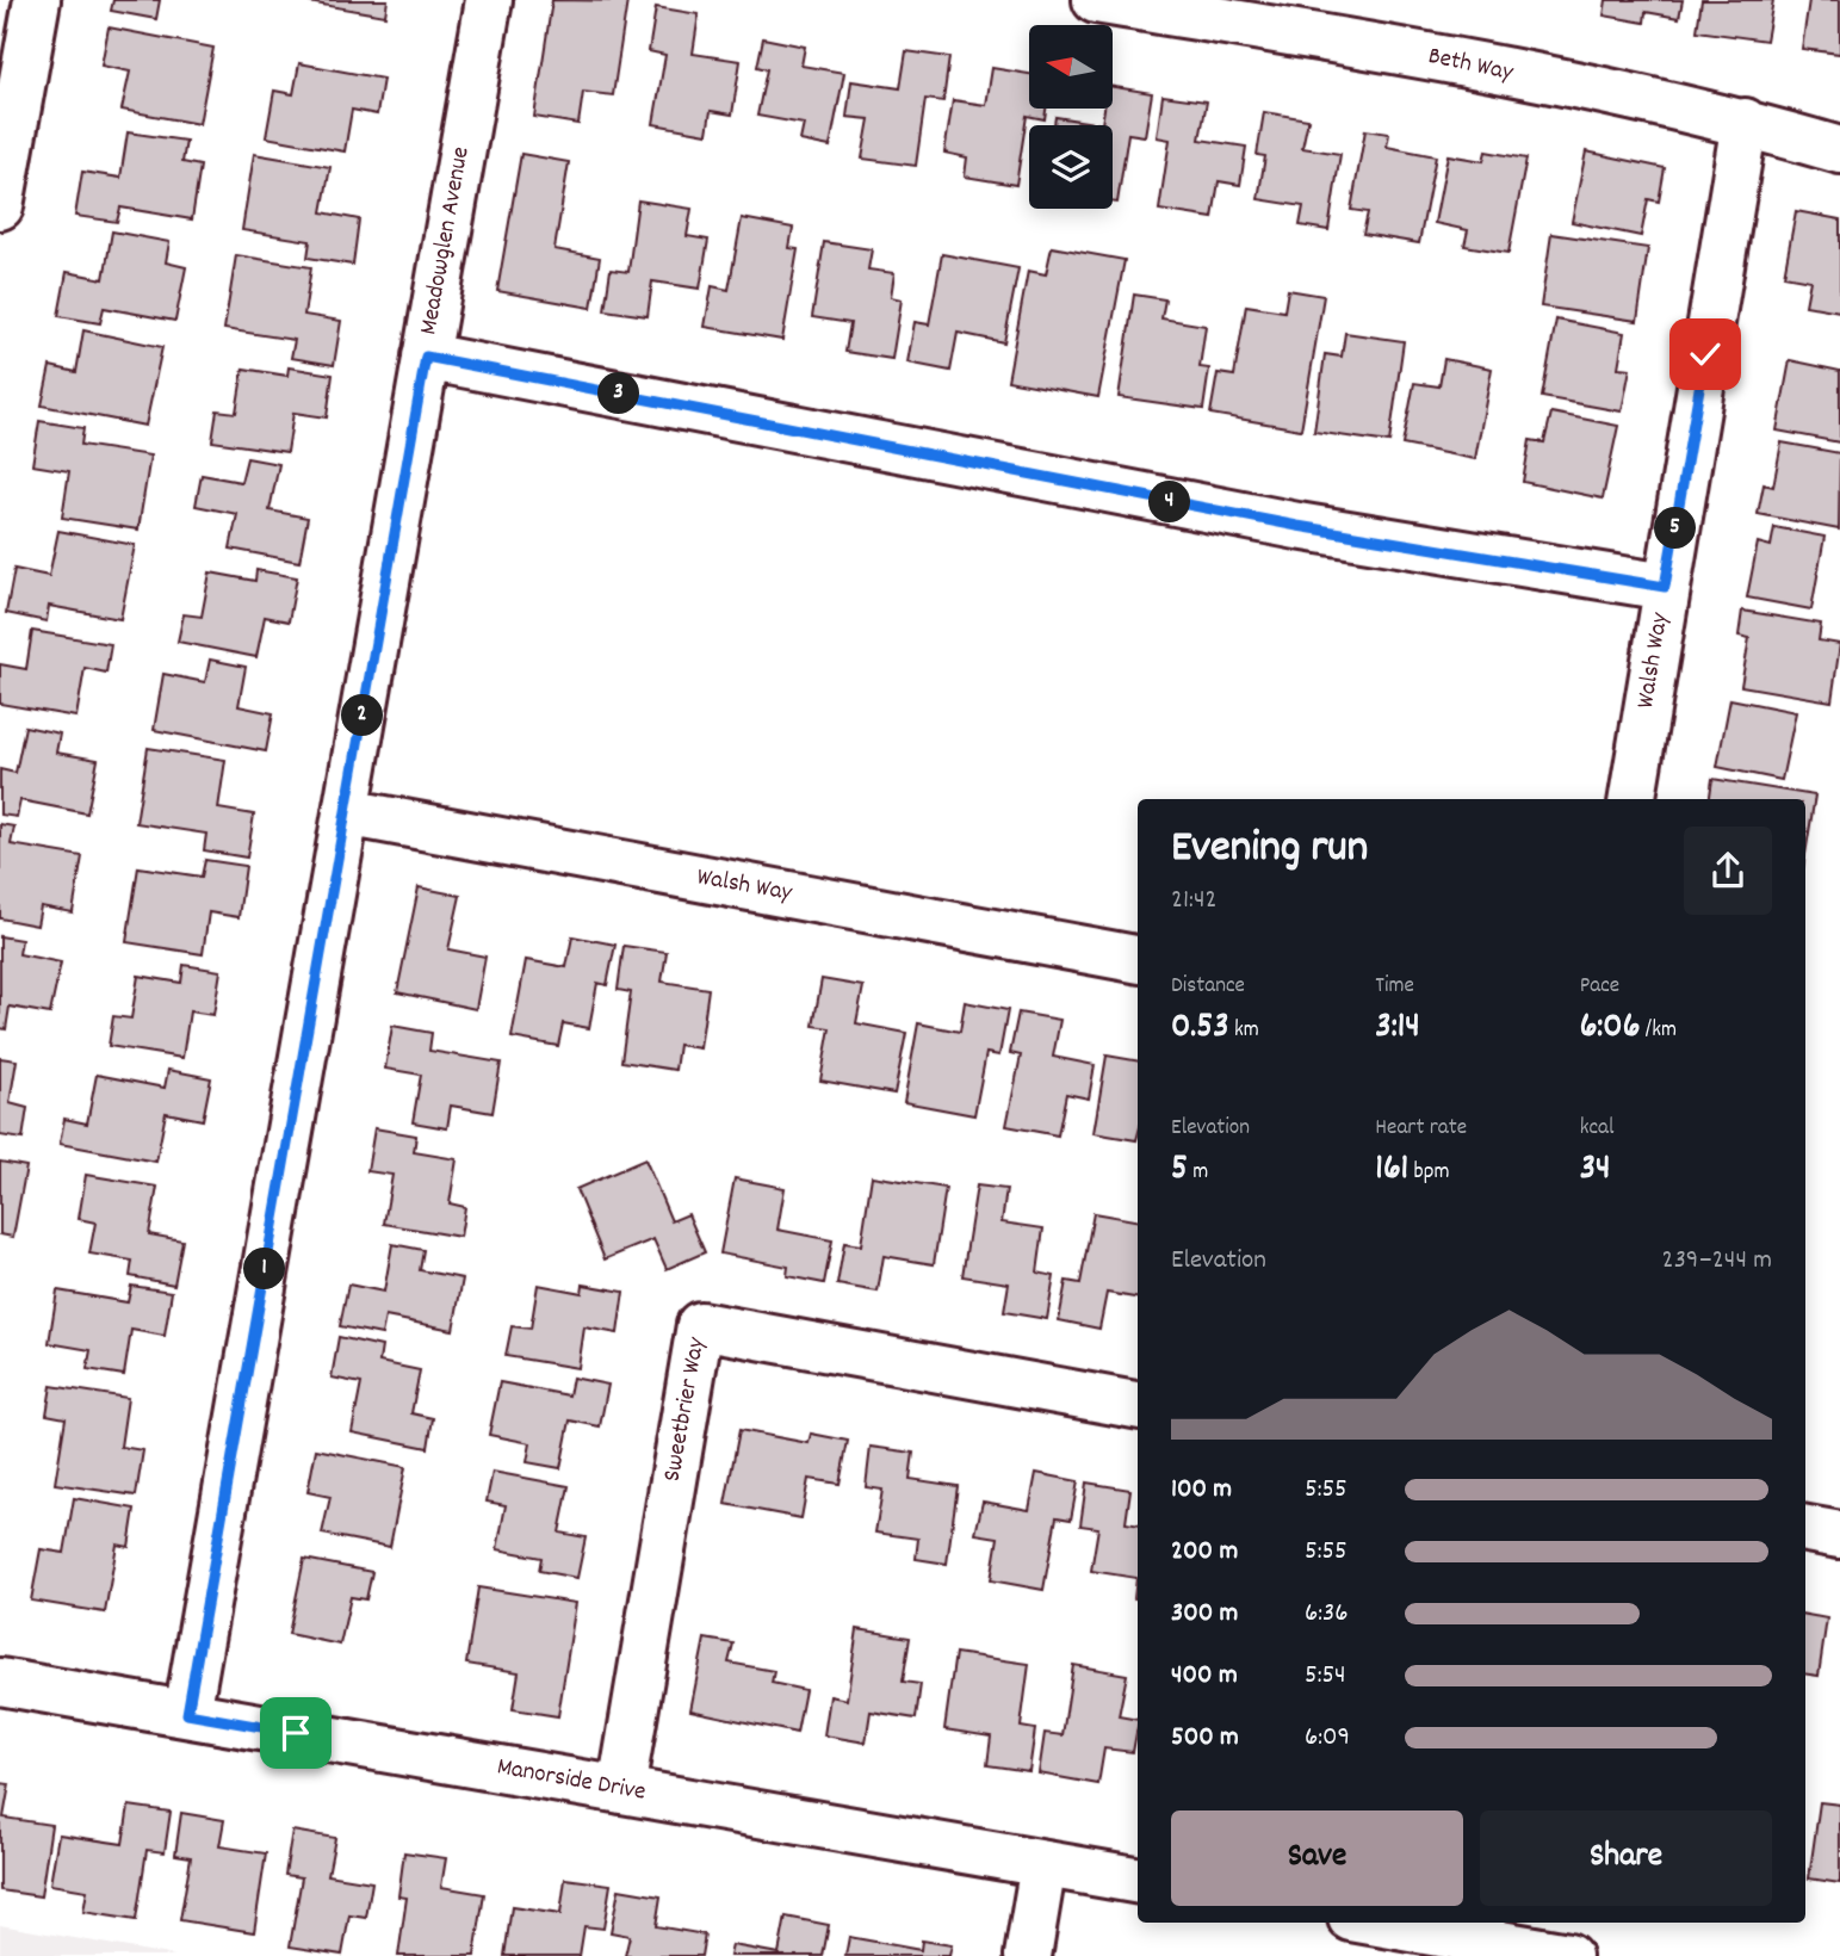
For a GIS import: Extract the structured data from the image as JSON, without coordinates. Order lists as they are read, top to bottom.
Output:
{
  "streets": {
    "street": [
      "Beth Way",
      "Meadowglen Avenue",
      "Walsh Way",
      "Sweetbrier Way",
      "Manorside Drive"
    ]
  },
  "crossings": [
    ["Beth Way", "Walsh Way"],
    ["Meadowglen Avenue", "Walsh Way"],
    ["Meadowglen Avenue", "Manorside Drive"],
    ["Sweetbrier Way", "Manorside Drive"]
  ],
  "north": "left",
  "page": {
    "pins": [
      "3",
      "4",
      "5",
      "2",
      "1"
    ],
    "heading": ["Evening run", "21:42"],
    "stats": [
      ["Distance", "0.53 km"],
      ["Time", "3:14"],
      ["Pace", "6:06 /km"],
      ["Elevation", "5 m"],
      ["Heart rate", "161 bpm"],
      ["kcal", "34"]
    ],
    "chart": ["Elevation", "239–244 m"],
    "list": [
      {
        "name": "100 m",
        "note": "5:55"
      },
      {
        "name": "200 m",
        "note": "5:55"
      },
      {
        "name": "300 m",
        "note": "6:36"
      },
      {
        "name": "400 m",
        "note": "5:54"
      },
      {
        "name": "500 m",
        "note": "6:09"
      }
    ],
    "buttons": ["Save", "Share"]
  }
}
